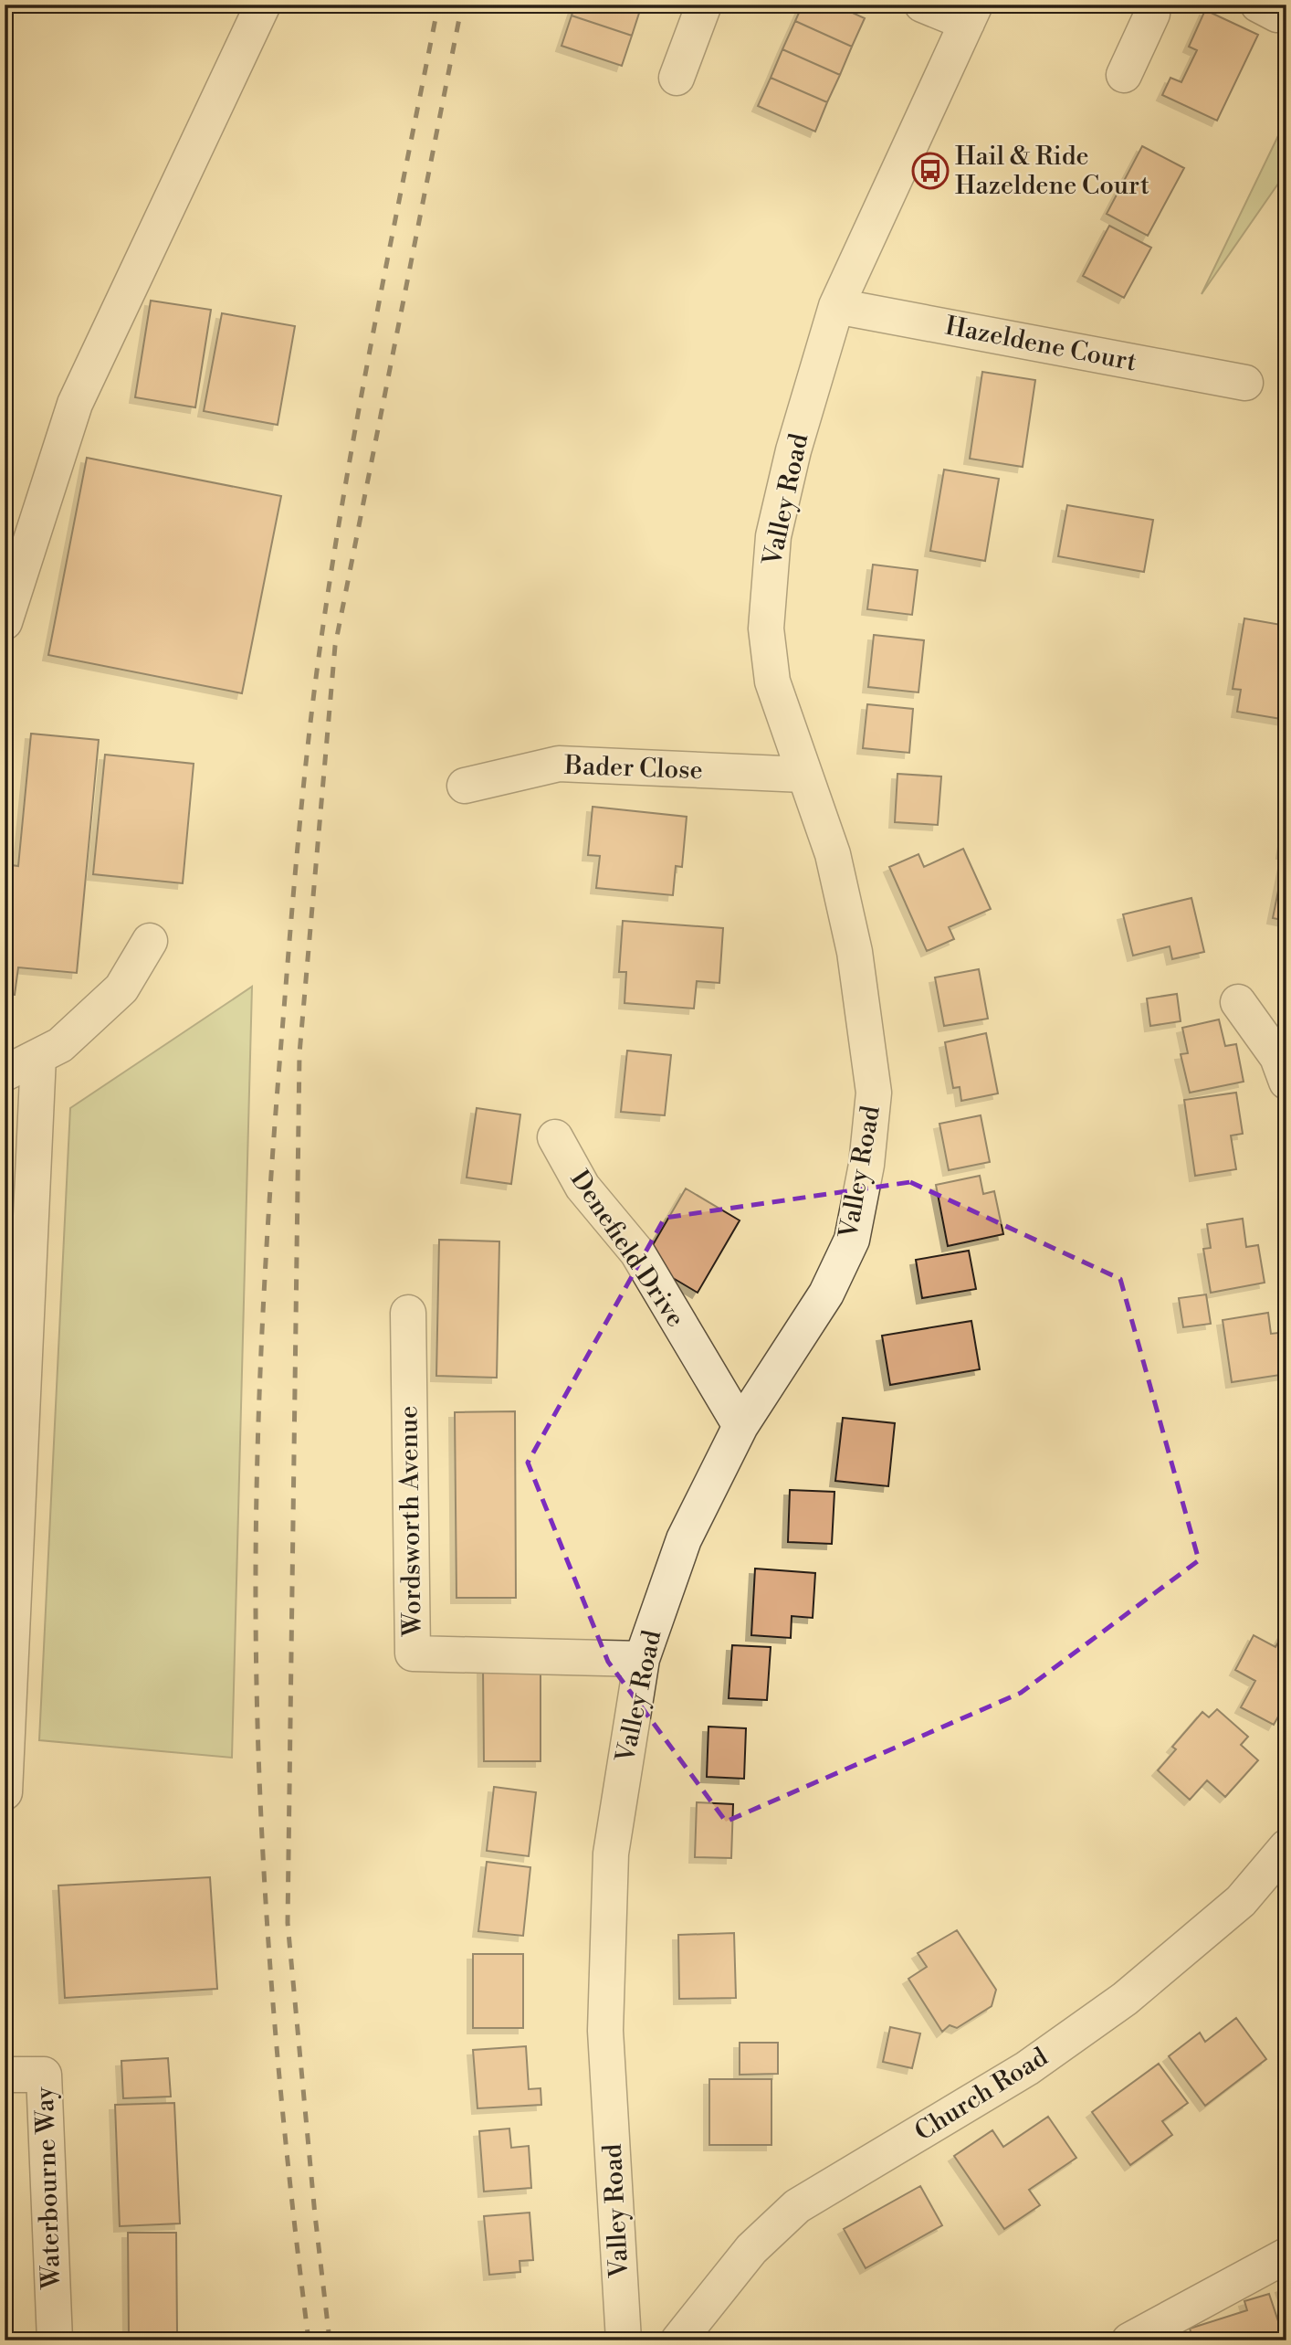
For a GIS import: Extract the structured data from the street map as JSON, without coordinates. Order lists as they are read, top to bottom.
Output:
{
  "streets": {
    "street": [
      "Hazeldene Court",
      "Valley Road",
      "Bader Close",
      "Denefield Drive",
      "Wordsworth Avenue",
      "Church Road",
      "Waterbourne Way"
    ]
  },
  "crossings": [
    ["Hazeldene Court", "Valley Road"],
    ["Valley Road", "Bader Close"],
    ["Valley Road", "Denefield Drive"],
    ["Valley Road", "Wordsworth Avenue"]
  ],
  "places": {
    "bus stop": ["Hail & Ride Hazeldene Court"]
  }
}
